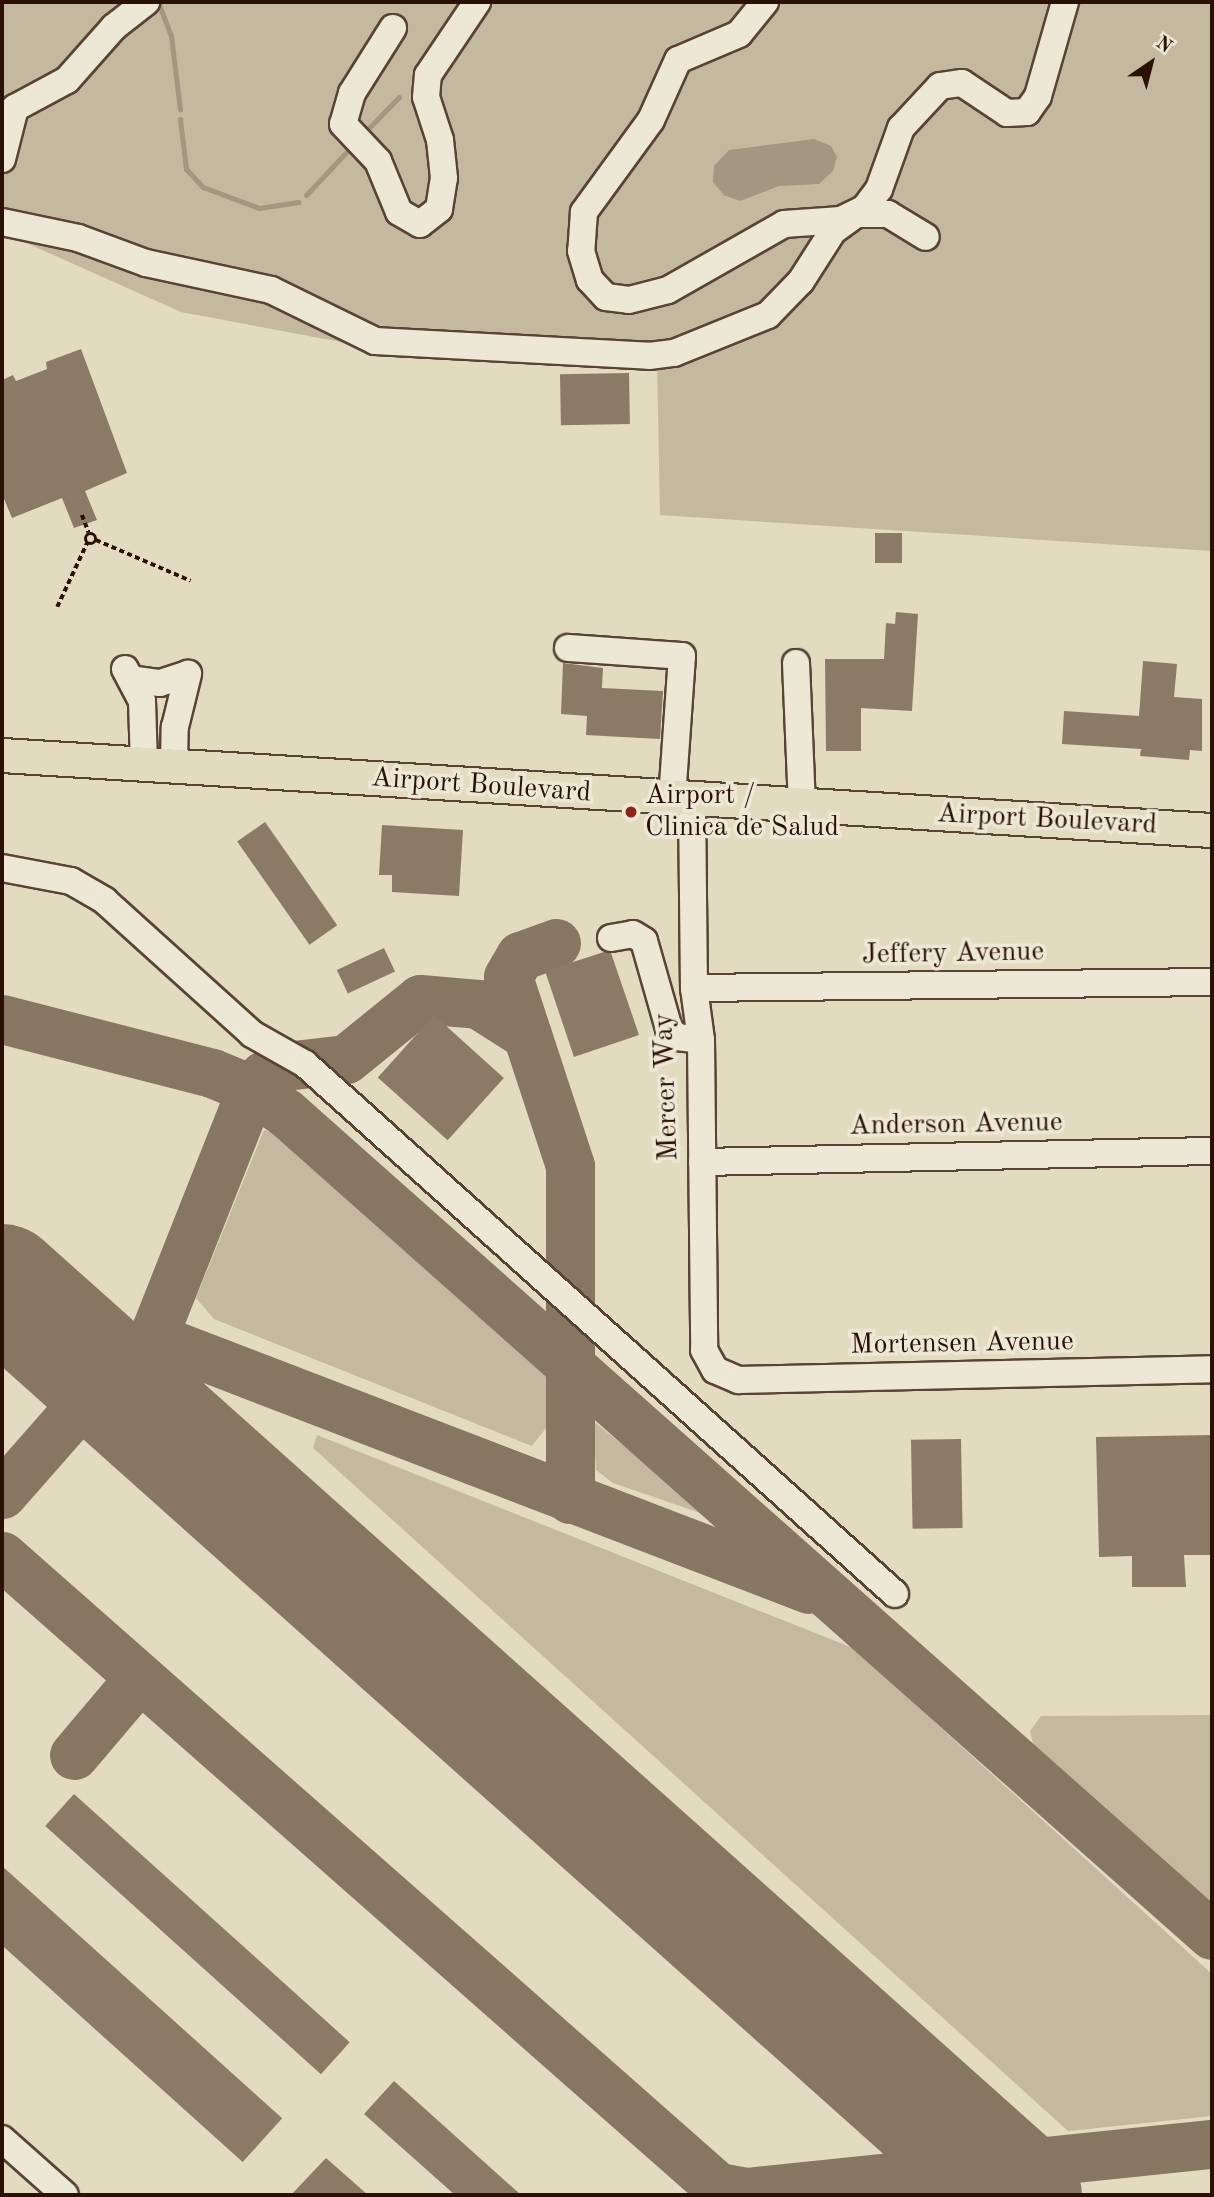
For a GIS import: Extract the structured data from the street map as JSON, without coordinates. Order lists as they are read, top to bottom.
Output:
{
  "streets": {
    "main road": ["Airport Boulevard"],
    "street": [
      "Jeffery Avenue",
      "Mercer Way",
      "Anderson Avenue",
      "Mortensen Avenue"
    ]
  },
  "crossings": [
    ["Airport Boulevard", "Mercer Way"],
    ["Jeffery Avenue", "Mercer Way"],
    ["Mercer Way", "Anderson Avenue"],
    ["Mercer Way", "Mortensen Avenue"]
  ],
  "places": ["Airport / Clinica de Salud"],
  "north": "top right"
}
